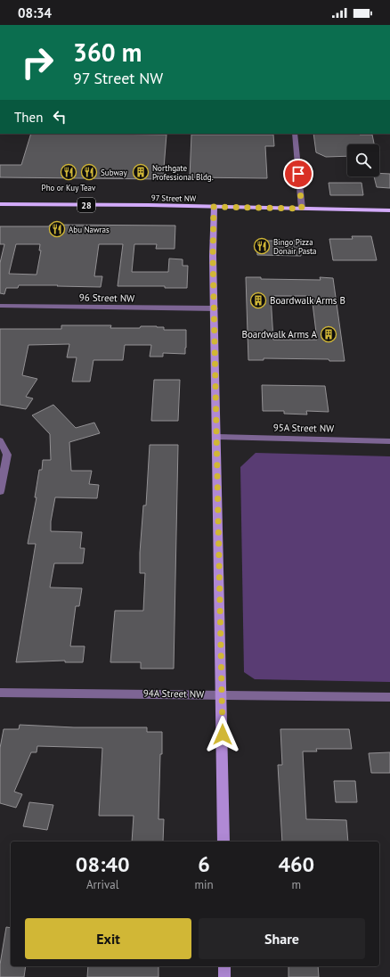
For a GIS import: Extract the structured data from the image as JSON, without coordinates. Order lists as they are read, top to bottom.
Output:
{
  "streets": {
    "main road": ["97 Street NW", "28"],
    "street": ["96 Street NW", "95A Street NW", "94A Street NW"]
  },
  "places": {
    "restaurant": [
      "Pho or Kuy Teav",
      "Subway",
      "Abu Nawras",
      "Bingo Pizza Donair Pasta"
    ],
    "building": ["Northgate Professional Bldg.", "Boardwalk Arms B", "Boardwalk Arms A"]
  },
  "page": {
    "status": "08:34",
    "turn": ["360 m", "97 Street NW"],
    "then": "Then",
    "eta": [
      "08:40",
      "Arrival",
      "6",
      "min",
      "460",
      "m"
    ],
    "buttons": ["Exit", "Share"]
  }
}
